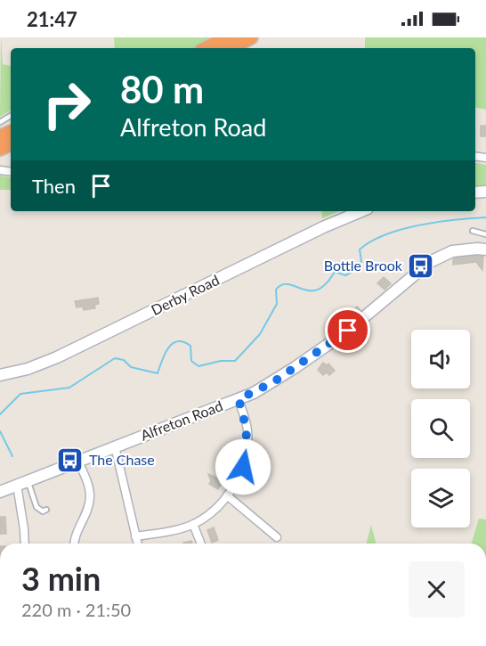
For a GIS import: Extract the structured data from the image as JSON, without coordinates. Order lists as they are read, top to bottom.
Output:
{
  "streets": {
    "street": ["Derby Road", "Alfreton Road"]
  },
  "places": {
    "bus stop": ["Bottle Brook", "The Chase"]
  },
  "page": {
    "status": "21:47",
    "turn": ["80 m", "Alfreton Road"],
    "then": "Then",
    "heading": ["3 min", "220 m · 21:50"]
  }
}
